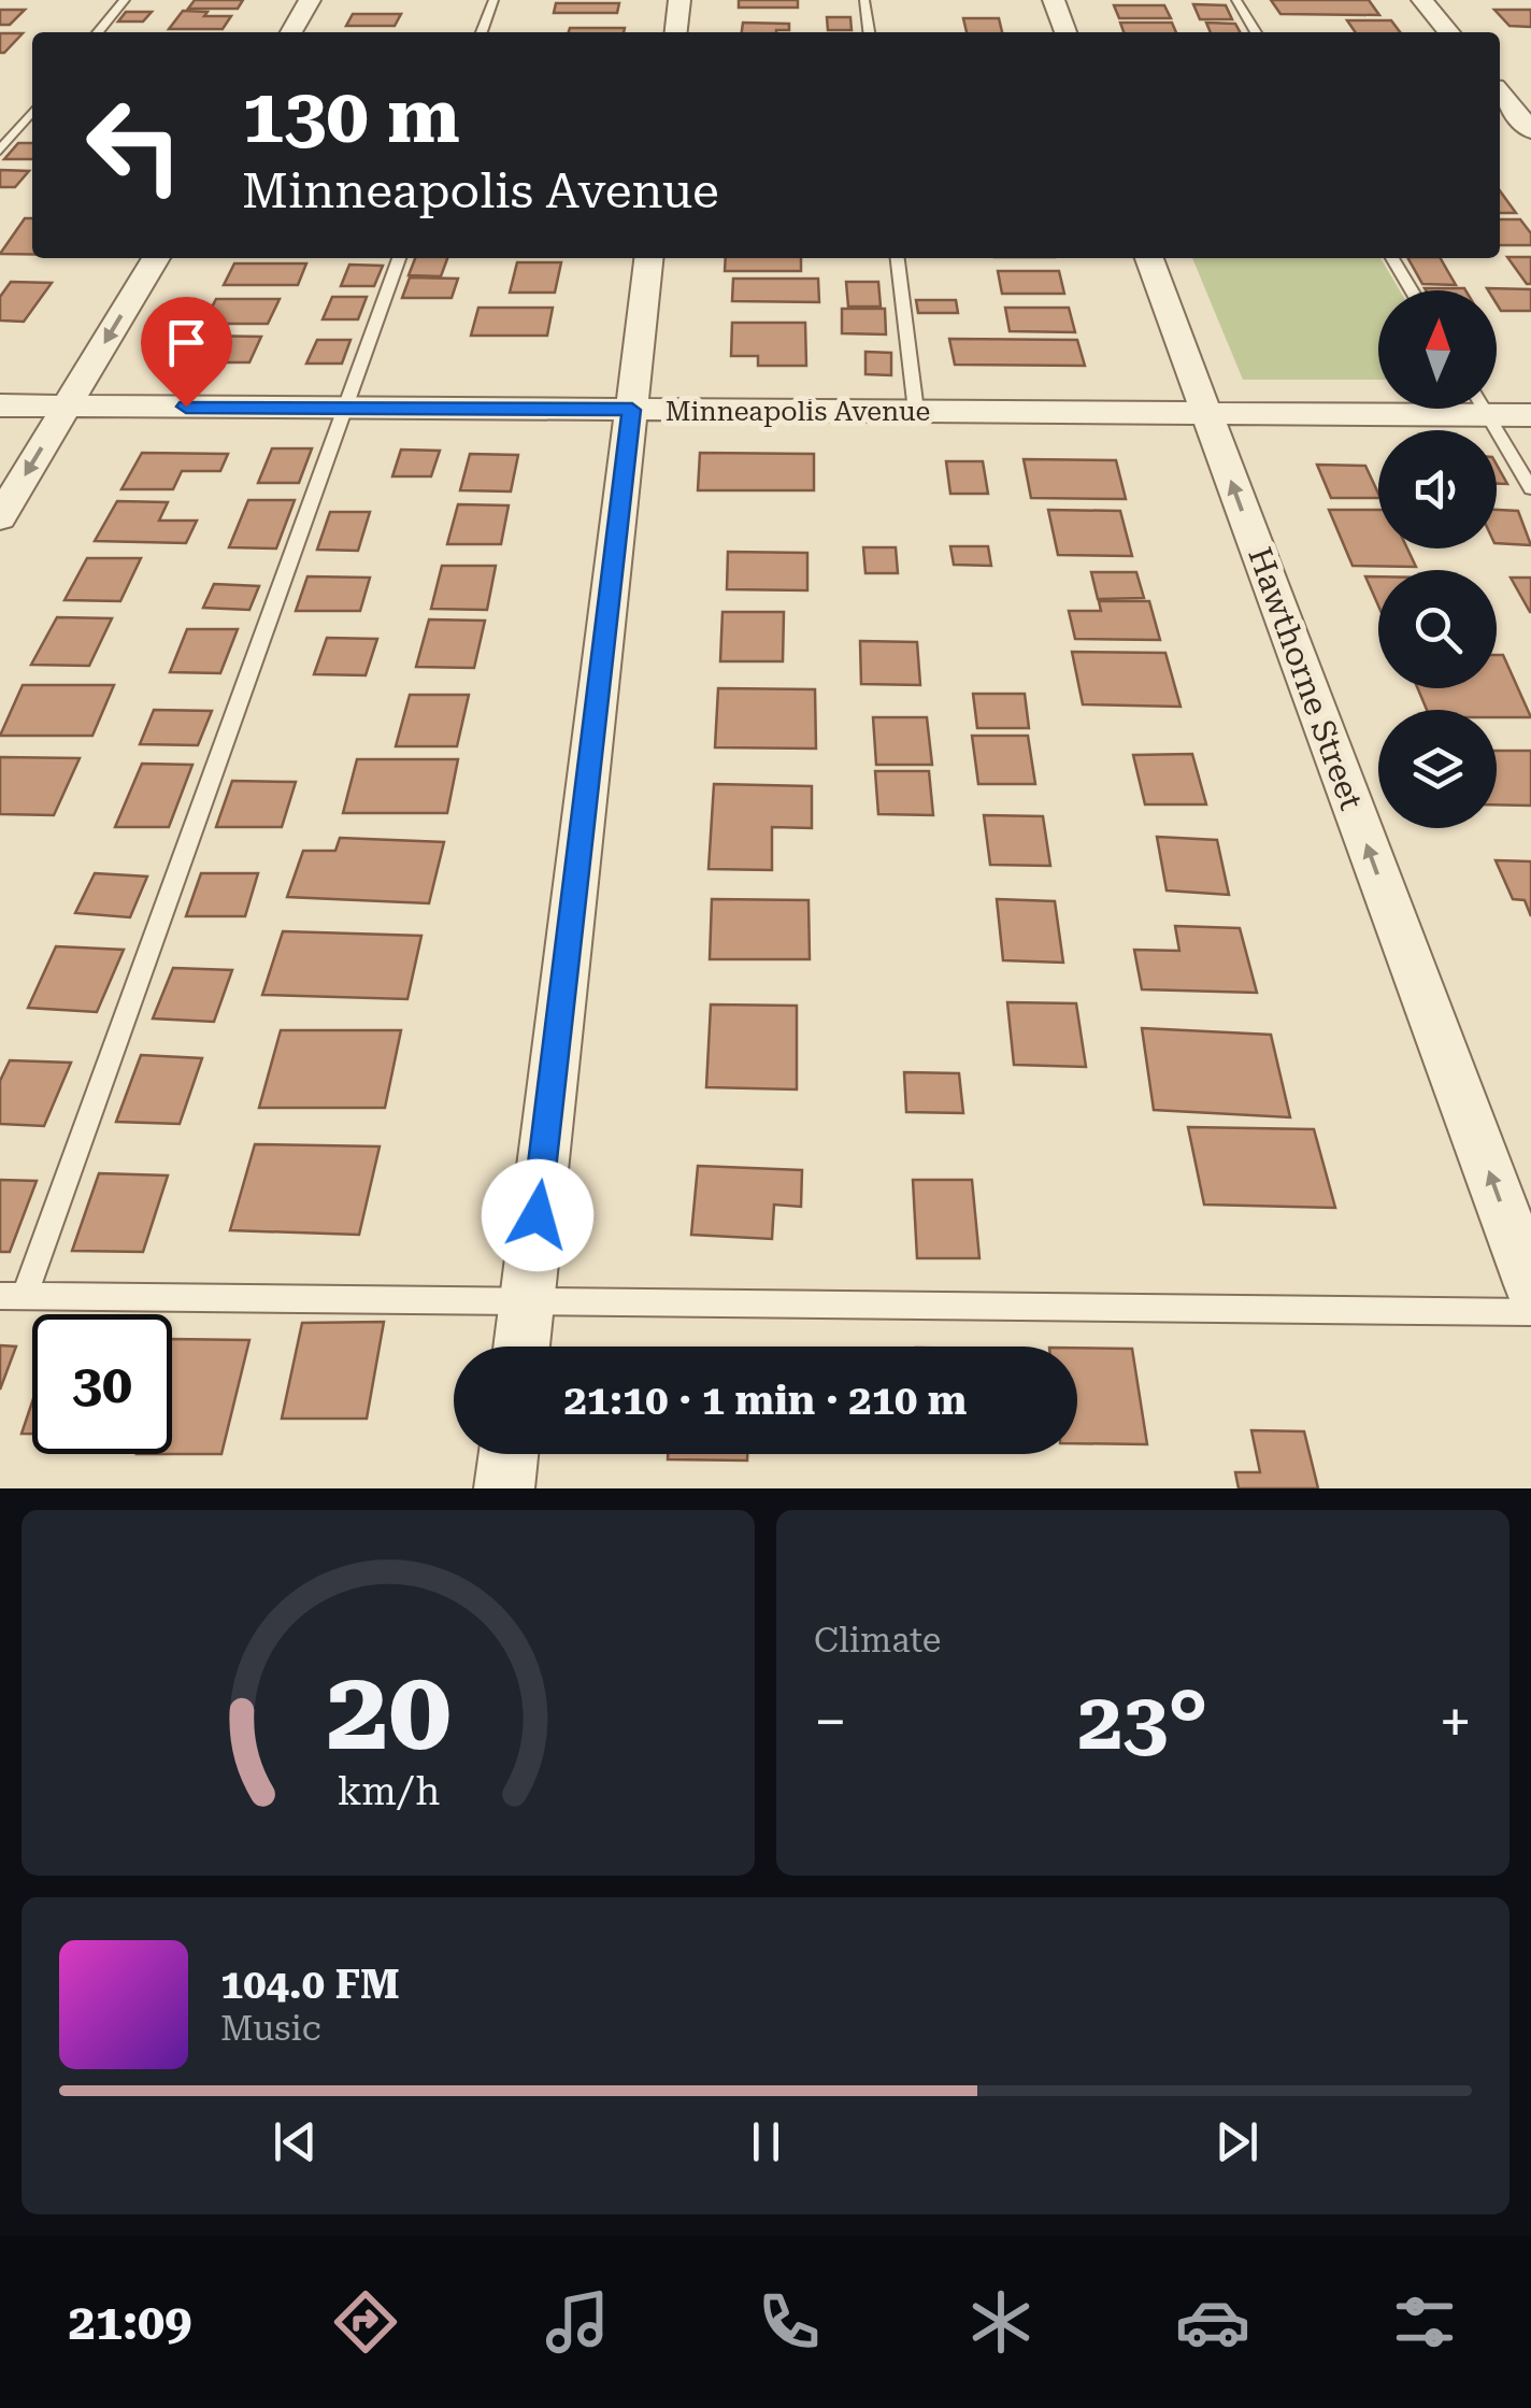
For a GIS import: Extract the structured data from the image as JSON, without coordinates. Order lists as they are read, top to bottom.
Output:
{
  "streets": {
    "street": ["Minneapolis Avenue", "Hawthorne Street"]
  },
  "crossings": [
    ["Minneapolis Avenue", "Hawthorne Street"]
  ],
  "one_way": ["Hawthorne Street"],
  "north": "top",
  "page": {
    "turn": ["130 m", "Minneapolis Avenue"],
    "limit": "30",
    "trip": "21:10 · 1 min · 210 m",
    "tile": "Climate",
    "heat": ["−", "23°", "+"],
    "song": ["104.0 FM", "Music"],
    "tabs": "21:09",
    "gauge": ["20", "km/h"]
  }
}
